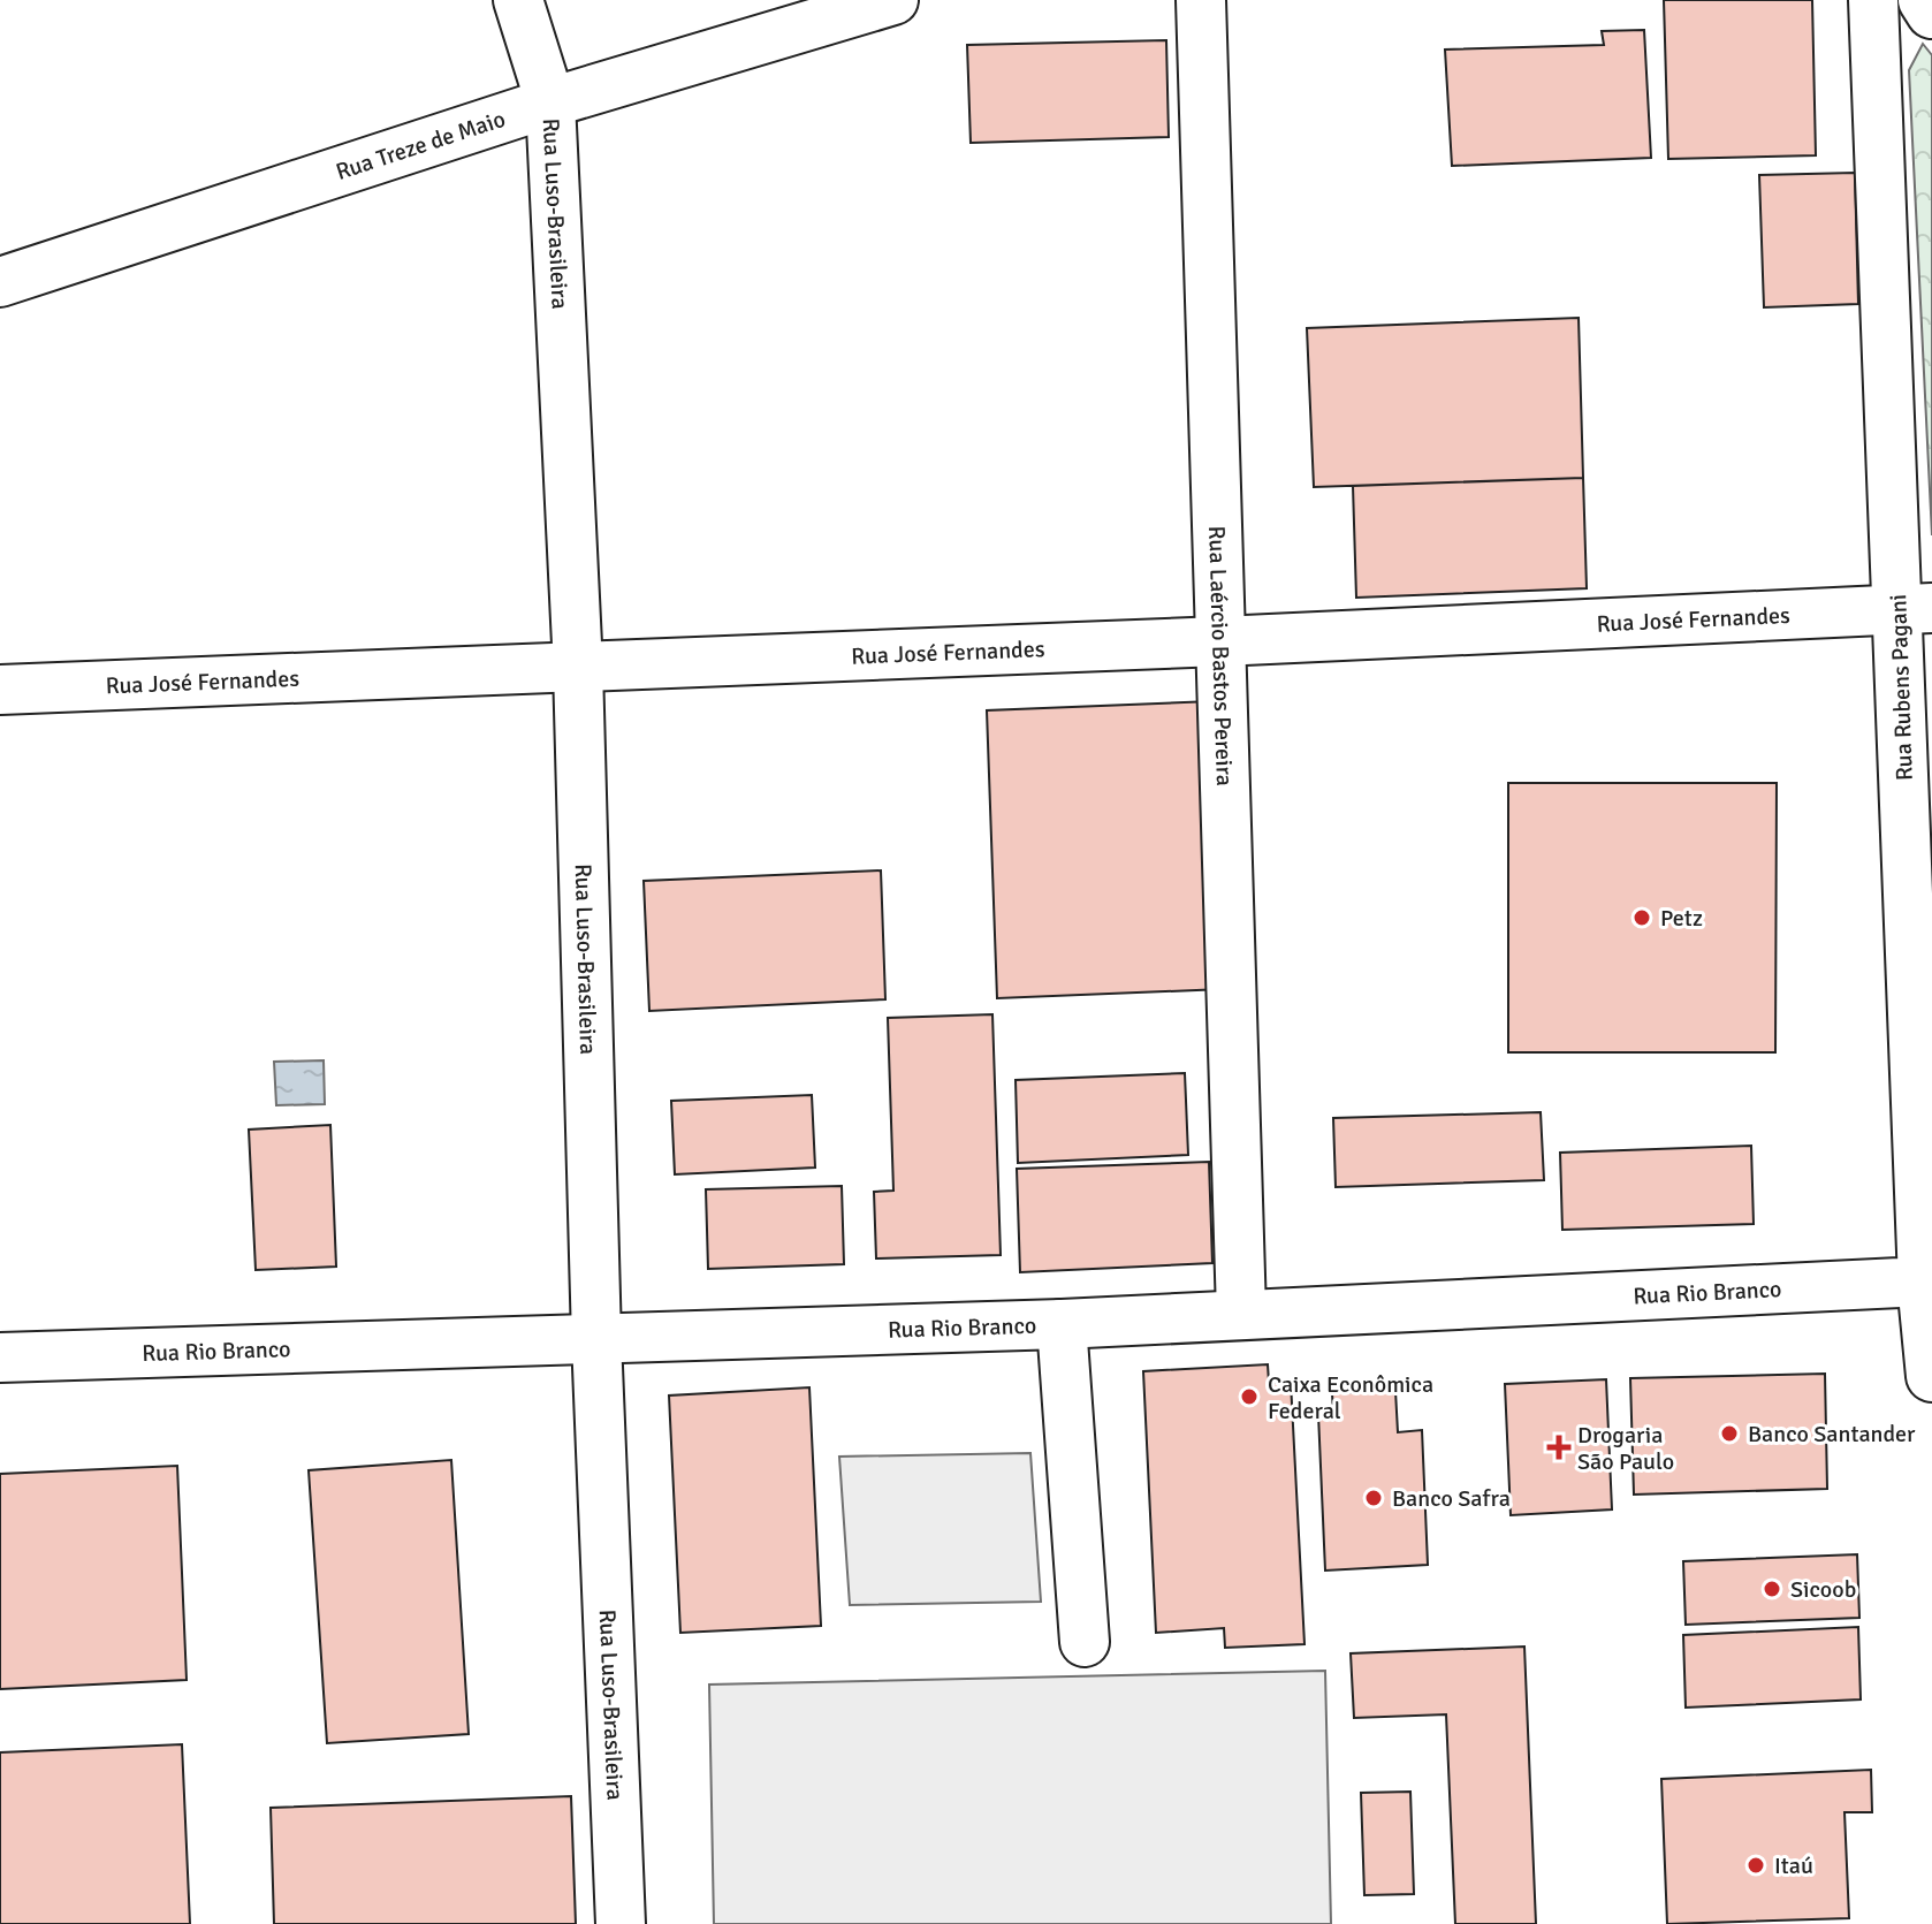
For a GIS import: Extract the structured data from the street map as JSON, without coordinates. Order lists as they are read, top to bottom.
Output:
{
  "streets": {
    "main road": ["Rua Rubens Pagani"],
    "street": [
      "Rua Treze de Maio",
      "Rua Luso-Brasileira",
      "Rua José Fernandes",
      "Rua Laércio Bastos Pereira",
      "Rua Rio Branco"
    ]
  },
  "crossings": [
    ["Rua Treze de Maio", "Rua Luso-Brasileira"],
    ["Rua Luso-Brasileira", "Rua José Fernandes"],
    ["Rua Luso-Brasileira", "Rua Rio Branco"],
    ["Rua José Fernandes", "Rua Laércio Bastos Pereira"],
    ["Rua José Fernandes", "Rua Rubens Pagani"],
    ["Rua Laércio Bastos Pereira", "Rua Rio Branco"],
    ["Rua Rubens Pagani", "Rua Rio Branco"]
  ],
  "places": {
    "other": [
      "Petz",
      "Caixa Econômica Federal",
      "Banco Santander",
      "Banco Safra",
      "Sicoob",
      "Itaú"
    ],
    "health": ["Drogaria São Paulo"]
  }
}
